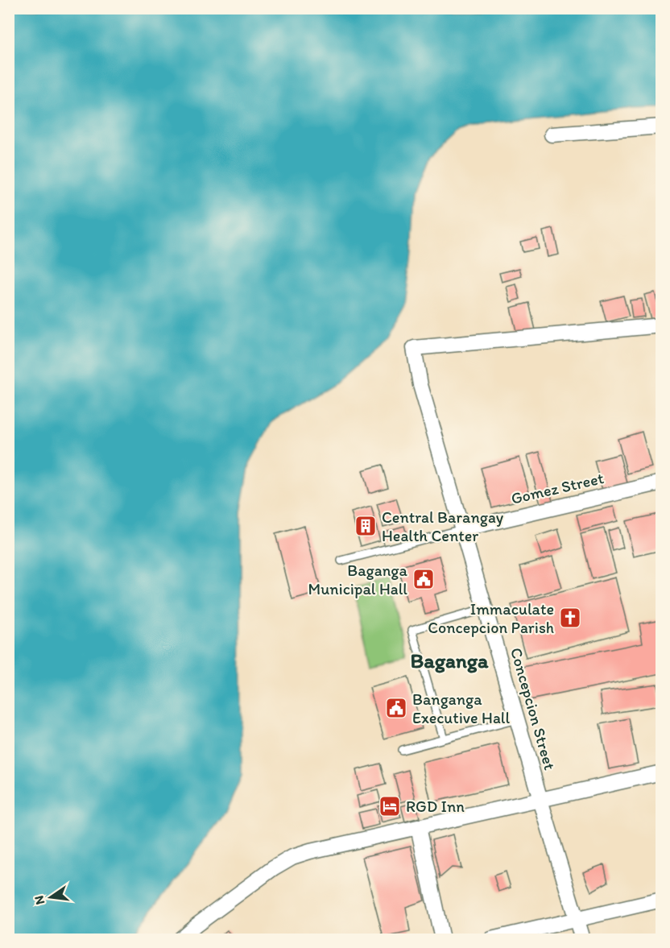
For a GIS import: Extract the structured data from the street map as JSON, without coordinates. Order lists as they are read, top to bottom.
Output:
{
  "streets": {
    "street": ["Gomez Street", "Concepcion Street"]
  },
  "crossings": [
    ["Gomez Street", "Concepcion Street"]
  ],
  "districts": ["Baganga"],
  "places": {
    "building": ["Central Barangay Health Center"],
    "public building": ["Baganga Municipal Hall", "Banganga Executive Hall"],
    "church": ["Immaculate Concepcion Parish"],
    "hotel": ["RGD Inn"]
  },
  "north": "left"
}
